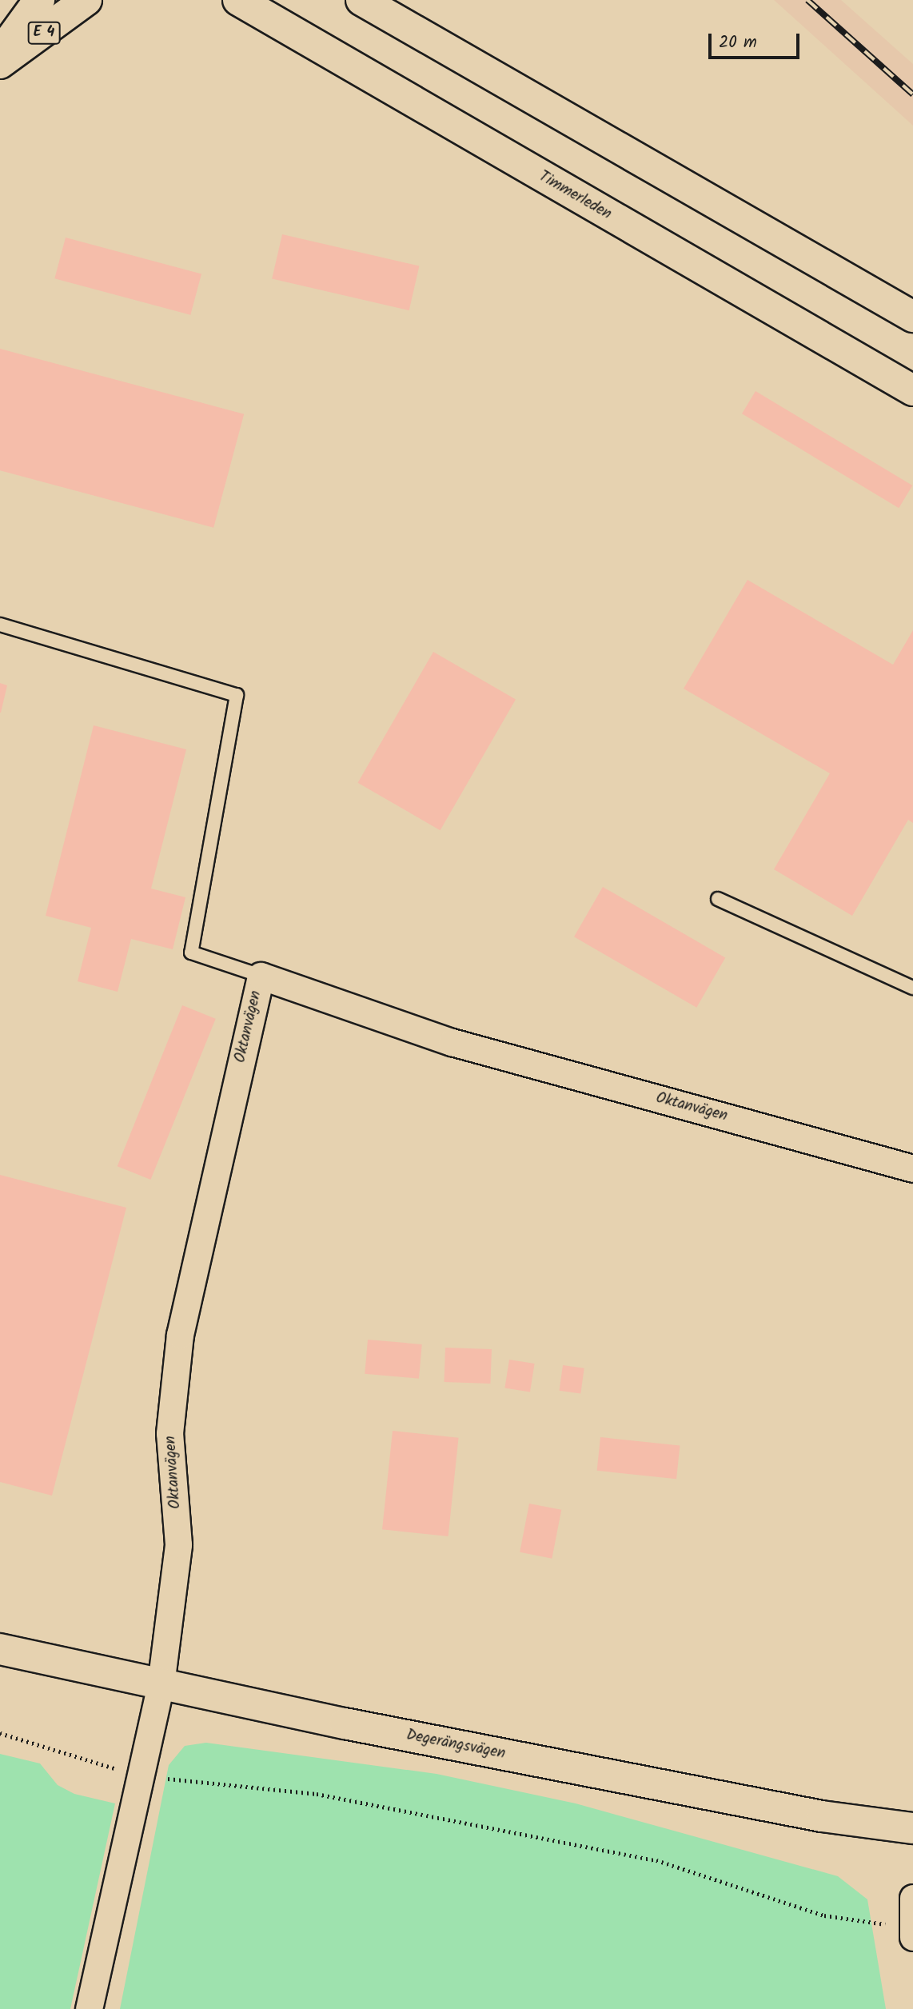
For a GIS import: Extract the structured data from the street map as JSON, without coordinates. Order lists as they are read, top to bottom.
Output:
{
  "streets": {
    "main road": ["E 4", "Timmerleden", "Degerängsvägen"],
    "street": ["Oktanvägen"]
  },
  "crossings": [
    ["Oktanvägen", "Degerängsvägen"]
  ],
  "scale_bar": "20 m"
}
